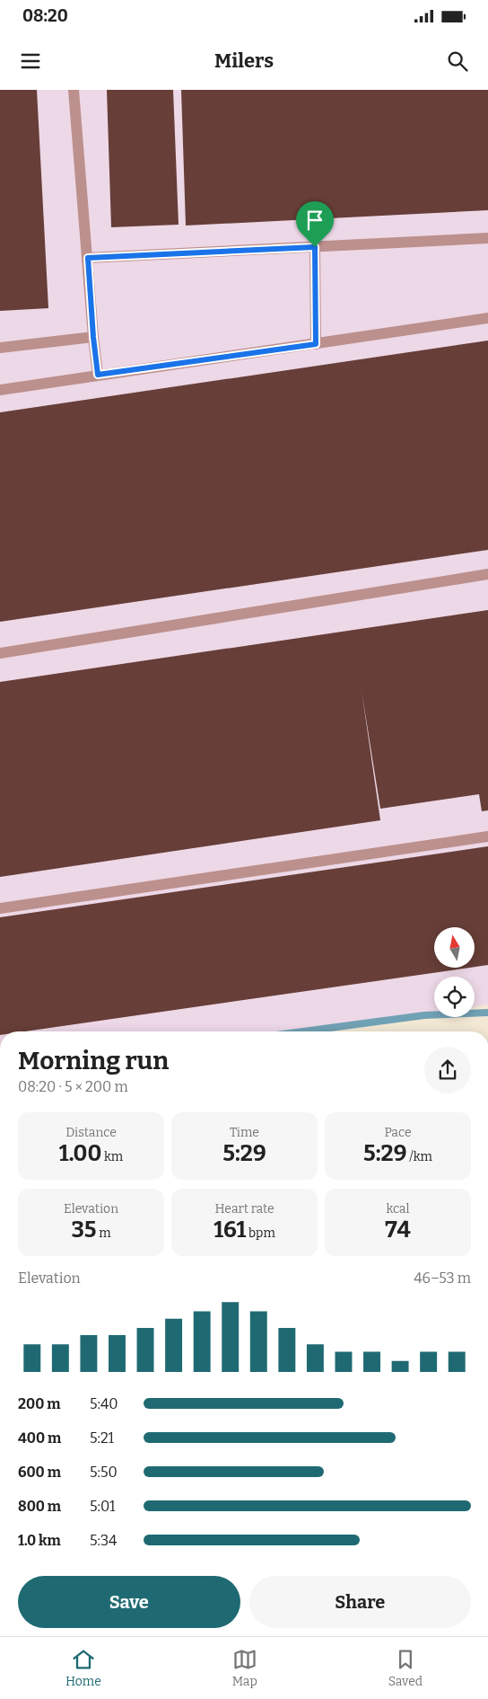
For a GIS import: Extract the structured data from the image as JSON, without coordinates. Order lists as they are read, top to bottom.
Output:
{
  "north": "top",
  "page": {
    "status": "08:20",
    "header": "Milers",
    "heading": ["Morning run", "08:20 · 5 × 200 m"],
    "stats": [
      ["Distance", "1.00 km"],
      ["Time", "5:29"],
      ["Pace", "5:29 /km"],
      ["Elevation", "35 m"],
      ["Heart rate", "161 bpm"],
      ["kcal", "74"]
    ],
    "chart": ["Elevation", "46–53 m"],
    "list": [
      {
        "name": "200 m",
        "note": "5:40"
      },
      {
        "name": "400 m",
        "note": "5:21"
      },
      {
        "name": "600 m",
        "note": "5:50"
      },
      {
        "name": "800 m",
        "note": "5:01"
      },
      {
        "name": "1.0 km",
        "note": "5:34"
      }
    ],
    "buttons": ["Save", "Share"],
    "tabs": ["Home", "Map", "Saved"]
  }
}
